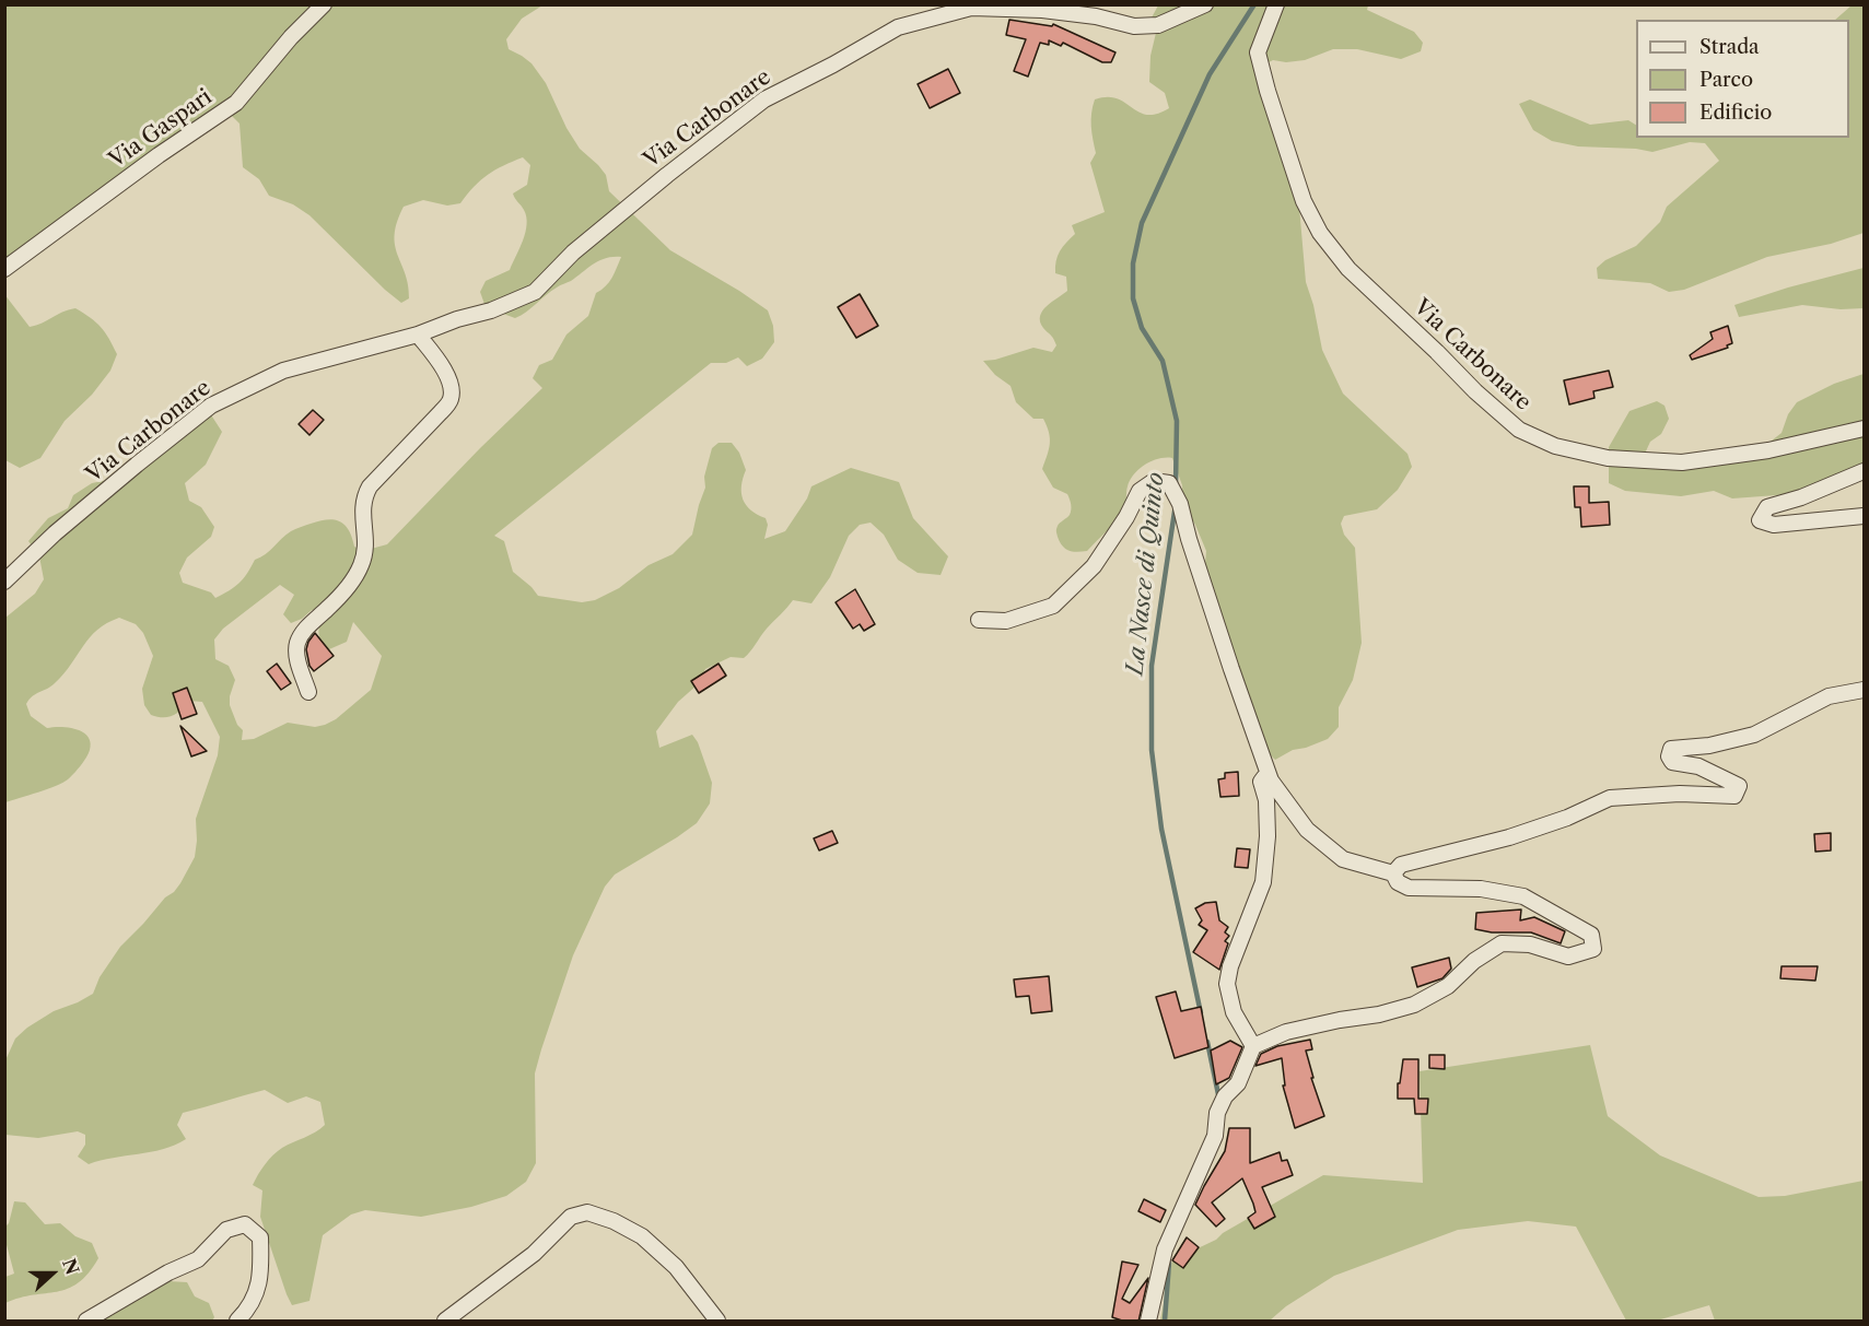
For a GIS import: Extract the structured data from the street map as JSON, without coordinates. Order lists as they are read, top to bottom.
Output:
{
  "streets": {
    "street": ["Via Carbonare", "Via Gaspari"]
  },
  "water": ["La Nasce di Quinto"],
  "legend": ["Strada", "Parco", "Edificio"],
  "north": "right"
}
